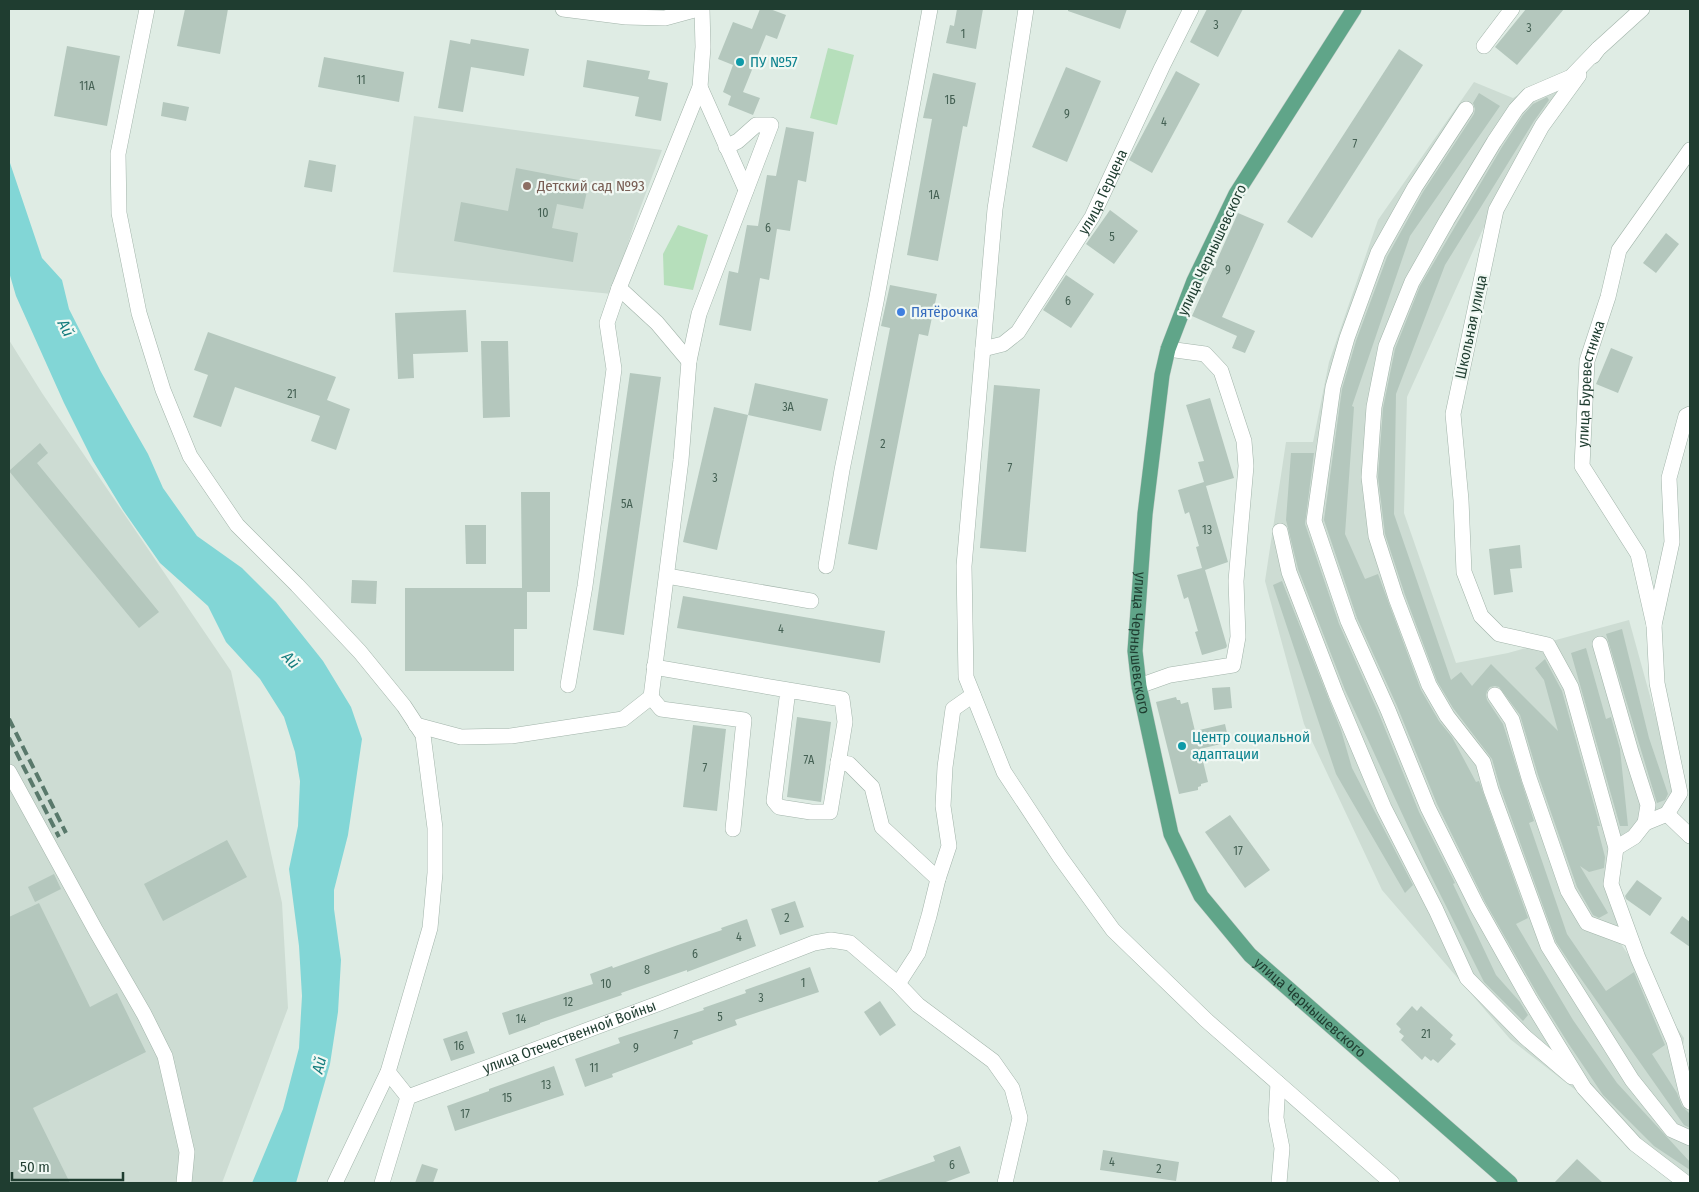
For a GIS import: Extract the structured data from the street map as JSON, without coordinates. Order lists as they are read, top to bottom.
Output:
{
  "streets": {
    "main road": ["улица Чернышевского"],
    "street": [
      "улица Герцена",
      "Школьная улица",
      "улица Буревестника",
      "улица Отечественной Войны"
    ]
  },
  "water": ["Ай"],
  "places": [
    "ПУ №57",
    "Детский сад №93",
    "Пятёрочка",
    "Центр социальной адаптации"
  ],
  "house_numbers": [
    "3",
    "3",
    "1",
    "11",
    "11А",
    "1Б",
    "9",
    "4",
    "7",
    "1А",
    "10",
    "6",
    "5",
    "9",
    "6",
    "21",
    "3А",
    "2",
    "7",
    "3",
    "5А",
    "13",
    "4",
    "7А",
    "7",
    "17",
    "2",
    "4",
    "6",
    "8",
    "1",
    "10",
    "3",
    "12",
    "5",
    "14",
    "21",
    "7",
    "16",
    "9",
    "11",
    "13",
    "15",
    "17",
    "4",
    "6",
    "2"
  ],
  "scale_bar": "50 m"
}
